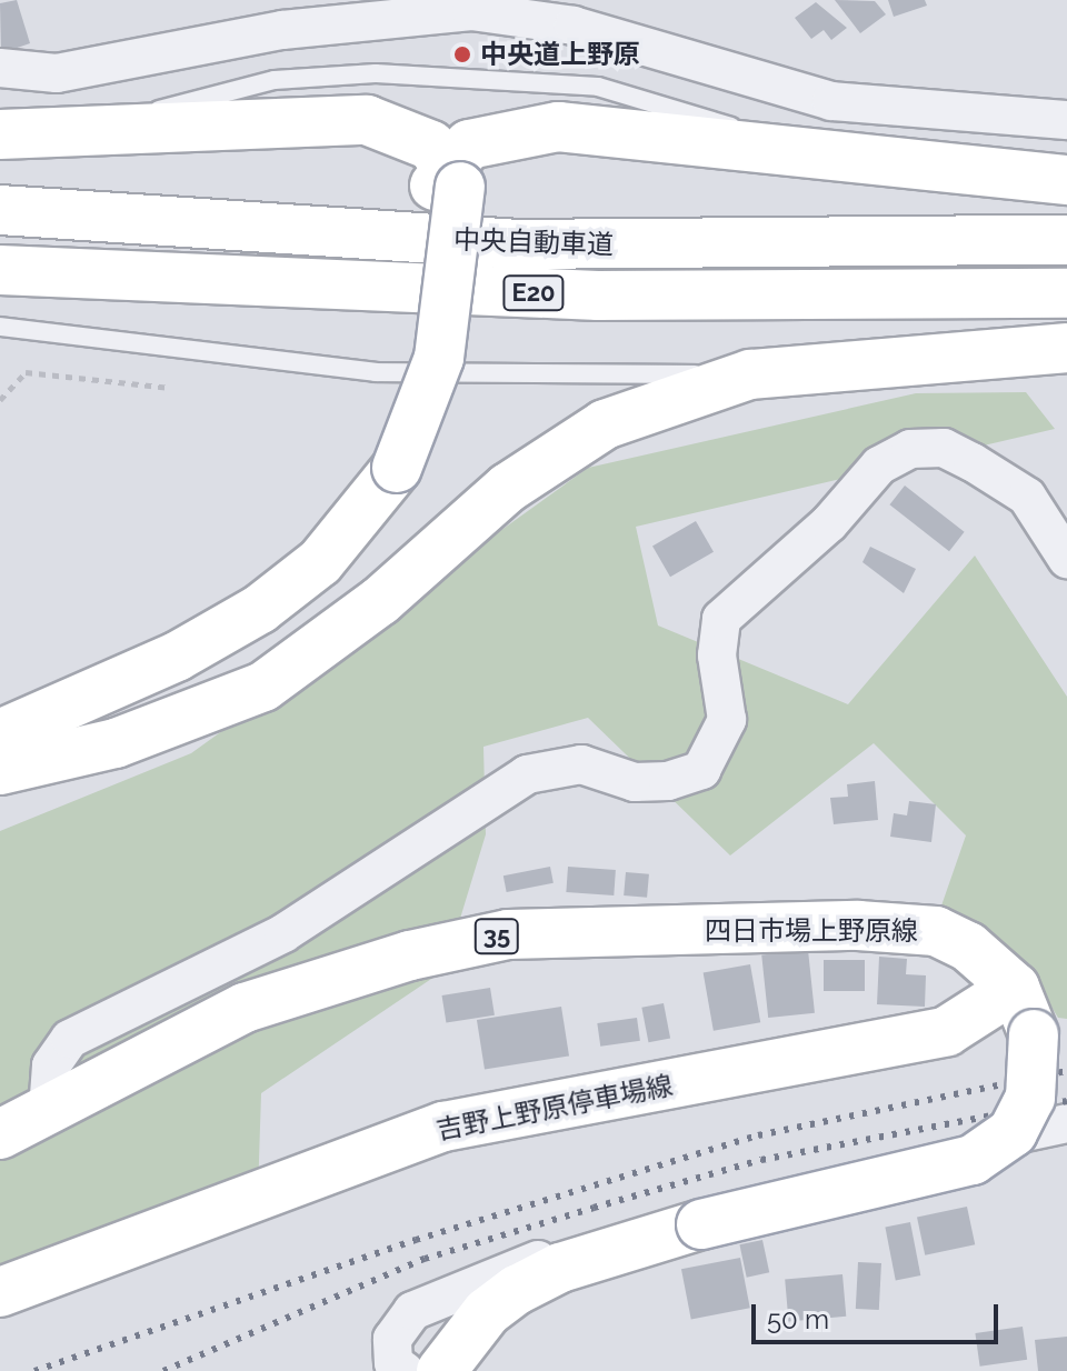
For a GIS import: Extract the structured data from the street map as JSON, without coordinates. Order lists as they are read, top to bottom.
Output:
{
  "streets": {
    "main road": [
      "中央自動車道",
      "E20",
      "四日市場上野原線",
      "35",
      "吉野上野原停車場線"
    ]
  },
  "crossings": [
    ["四日市場上野原線", "吉野上野原停車場線"]
  ],
  "places": ["中央道上野原"],
  "scale_bar": "50 m"
}
